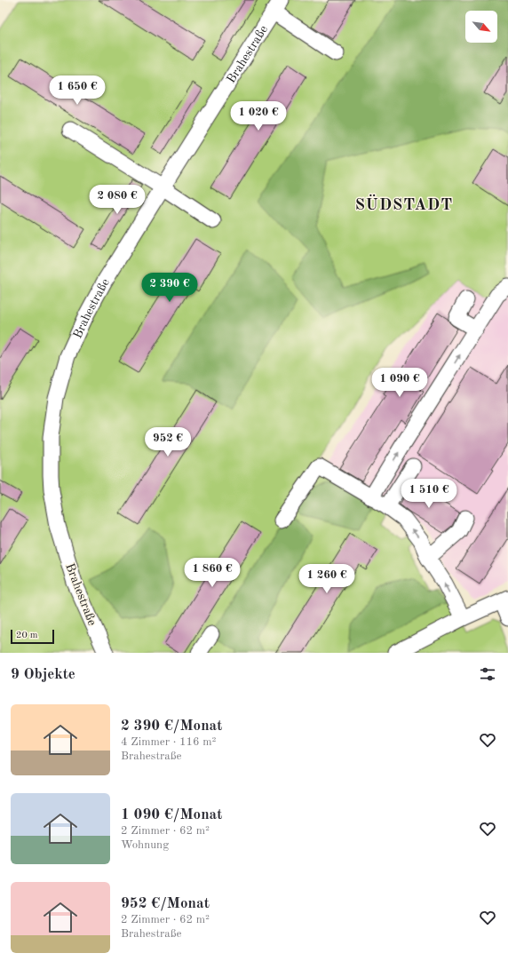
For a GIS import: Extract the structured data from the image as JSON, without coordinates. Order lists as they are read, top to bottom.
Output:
{
  "streets": {
    "street": ["Brahestraße"]
  },
  "districts": ["SÜDSTADT"],
  "scale_bar": "20 m",
  "north": "bottom right",
  "page": {
    "price": [
      "1 650 €",
      "1 020 €",
      "2 080 €",
      "2 390 €",
      "1 090 €",
      "952 €",
      "1 510 €",
      "1 860 €",
      "1 260 €"
    ],
    "scale": "20 m",
    "heading": "9 Objekte",
    "list": [
      {
        "name": "2 390 €/Monat",
        "note": "4 Zimmer · 116 m² · Brahestraße"
      },
      {
        "name": "1 090 €/Monat",
        "note": "2 Zimmer · 62 m² · Wohnung"
      },
      {
        "name": "952 €/Monat",
        "note": "2 Zimmer · 62 m² · Brahestraße"
      }
    ]
  }
}
